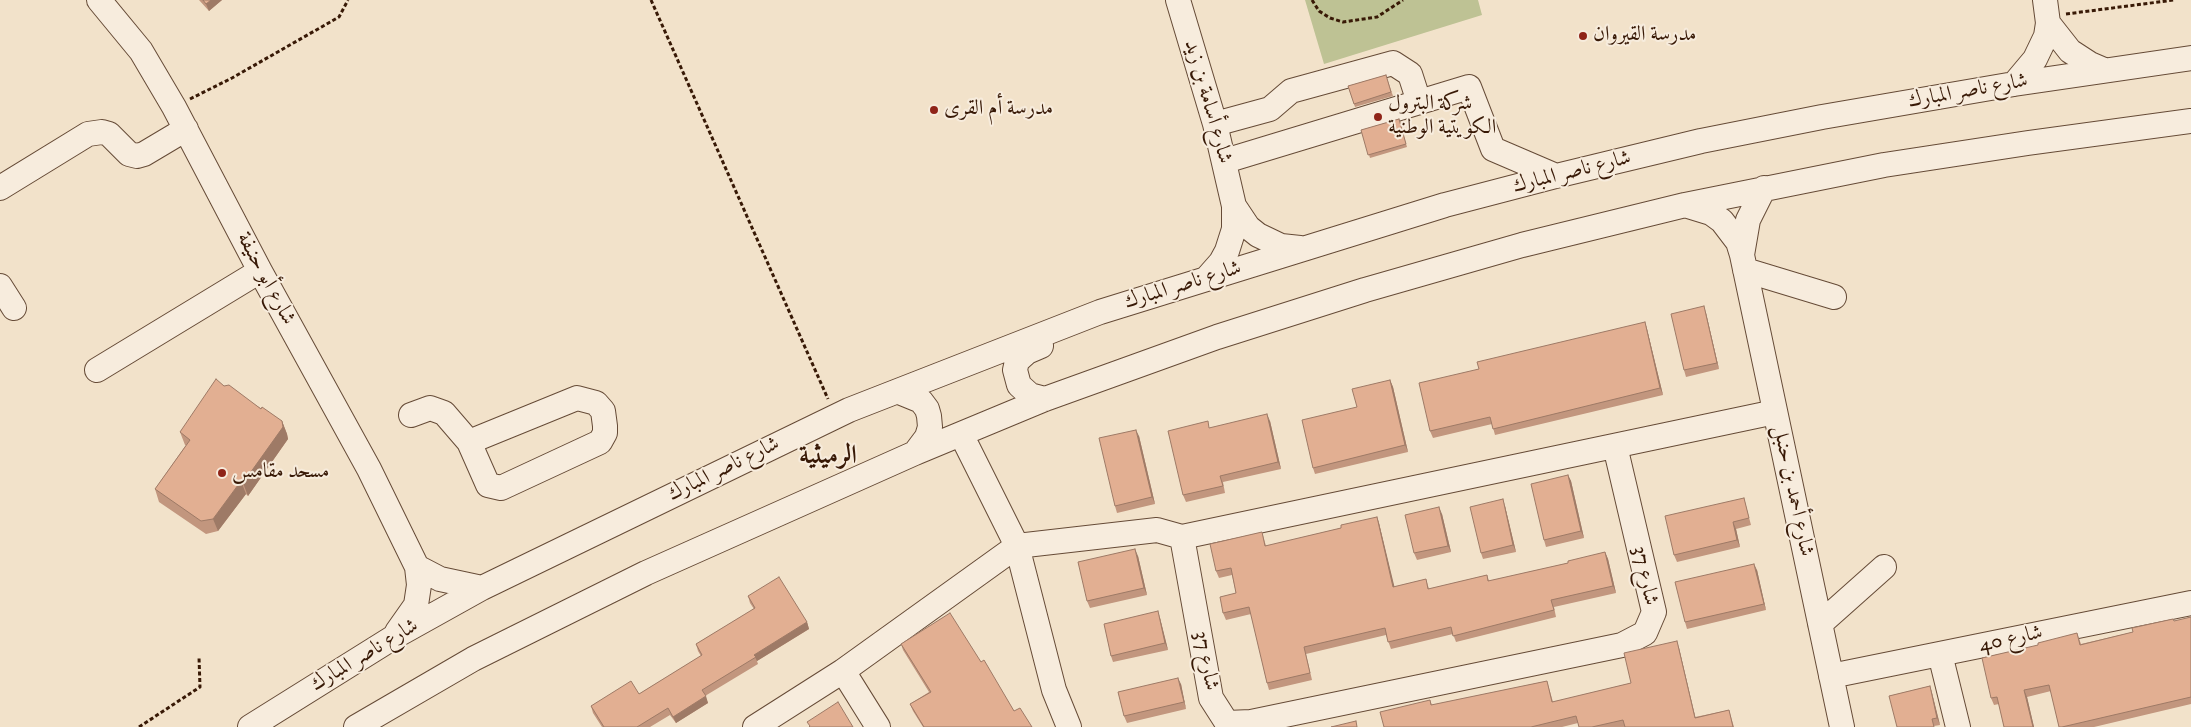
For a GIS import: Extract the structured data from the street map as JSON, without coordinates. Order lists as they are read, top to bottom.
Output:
{
  "streets": {
    "street": [
      "شارع ناصر المبارك",
      "شارع أسامة بن زيد",
      "شارع أبو حنيفة",
      "شارع أحمد بن حنبل",
      "شارع 37",
      "شارع 40"
    ]
  },
  "crossings": [
    ["شارع ناصر المبارك", "شارع أسامة بن زيد"],
    ["شارع ناصر المبارك", "شارع أبو حنيفة"],
    ["شارع أحمد بن حنبل", "شارع 40"]
  ],
  "districts": ["الرميثية"],
  "places": [
    "مدرسة القيروان",
    "مدرسة أم القرى",
    "شركة البترول الكويتية الوطنية",
    "مسحد مقامس"
  ]
}
